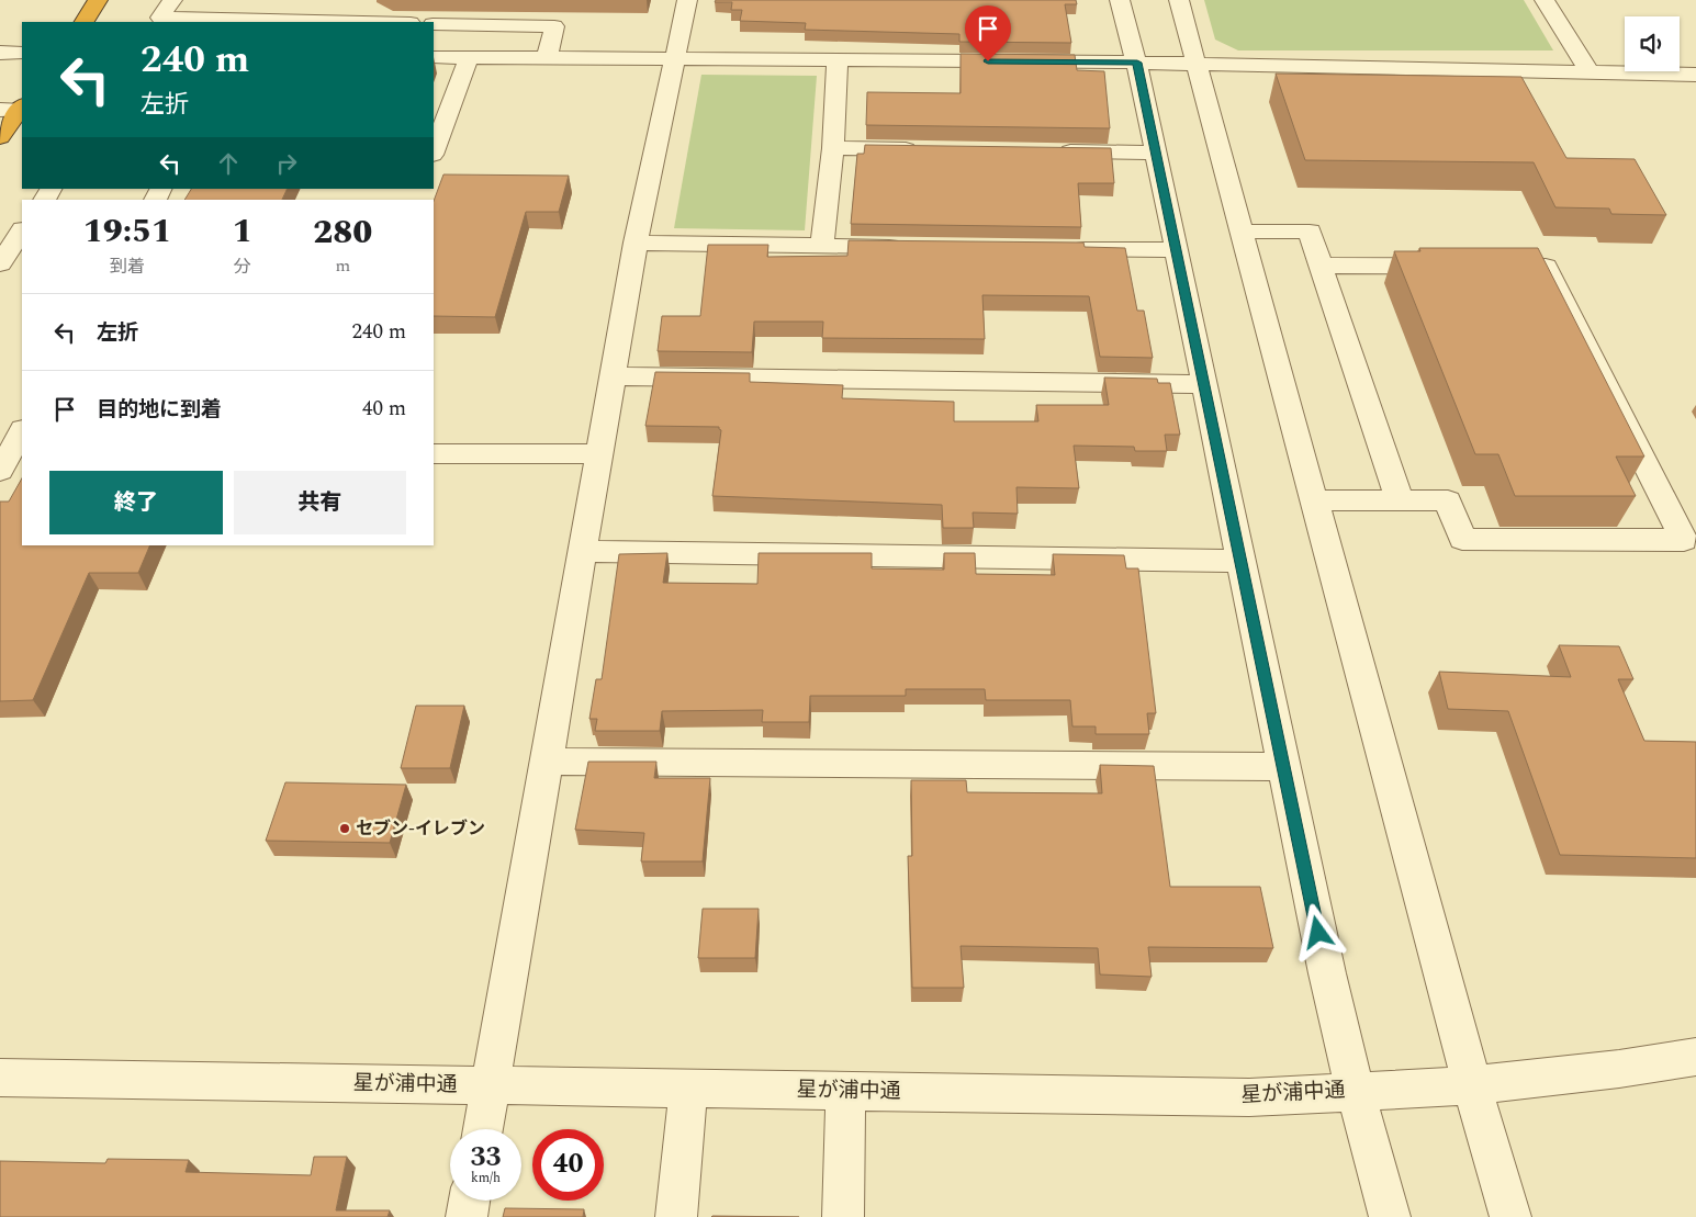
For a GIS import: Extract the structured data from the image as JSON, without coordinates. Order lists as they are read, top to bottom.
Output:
{
  "streets": {
    "street": ["星が浦中通"]
  },
  "places": ["セブン-イレブン"],
  "page": {
    "turn": ["240 m", "左折"],
    "eta": [
      "19:51",
      "到着",
      "1",
      "分",
      "280",
      "m"
    ],
    "list": [
      {
        "name": "左折",
        "value": "240 m"
      },
      {
        "name": "目的地に到着",
        "value": "40 m"
      }
    ],
    "buttons": ["終了", "共有"],
    "speed": "33 km/h",
    "limit": "40"
  }
}
